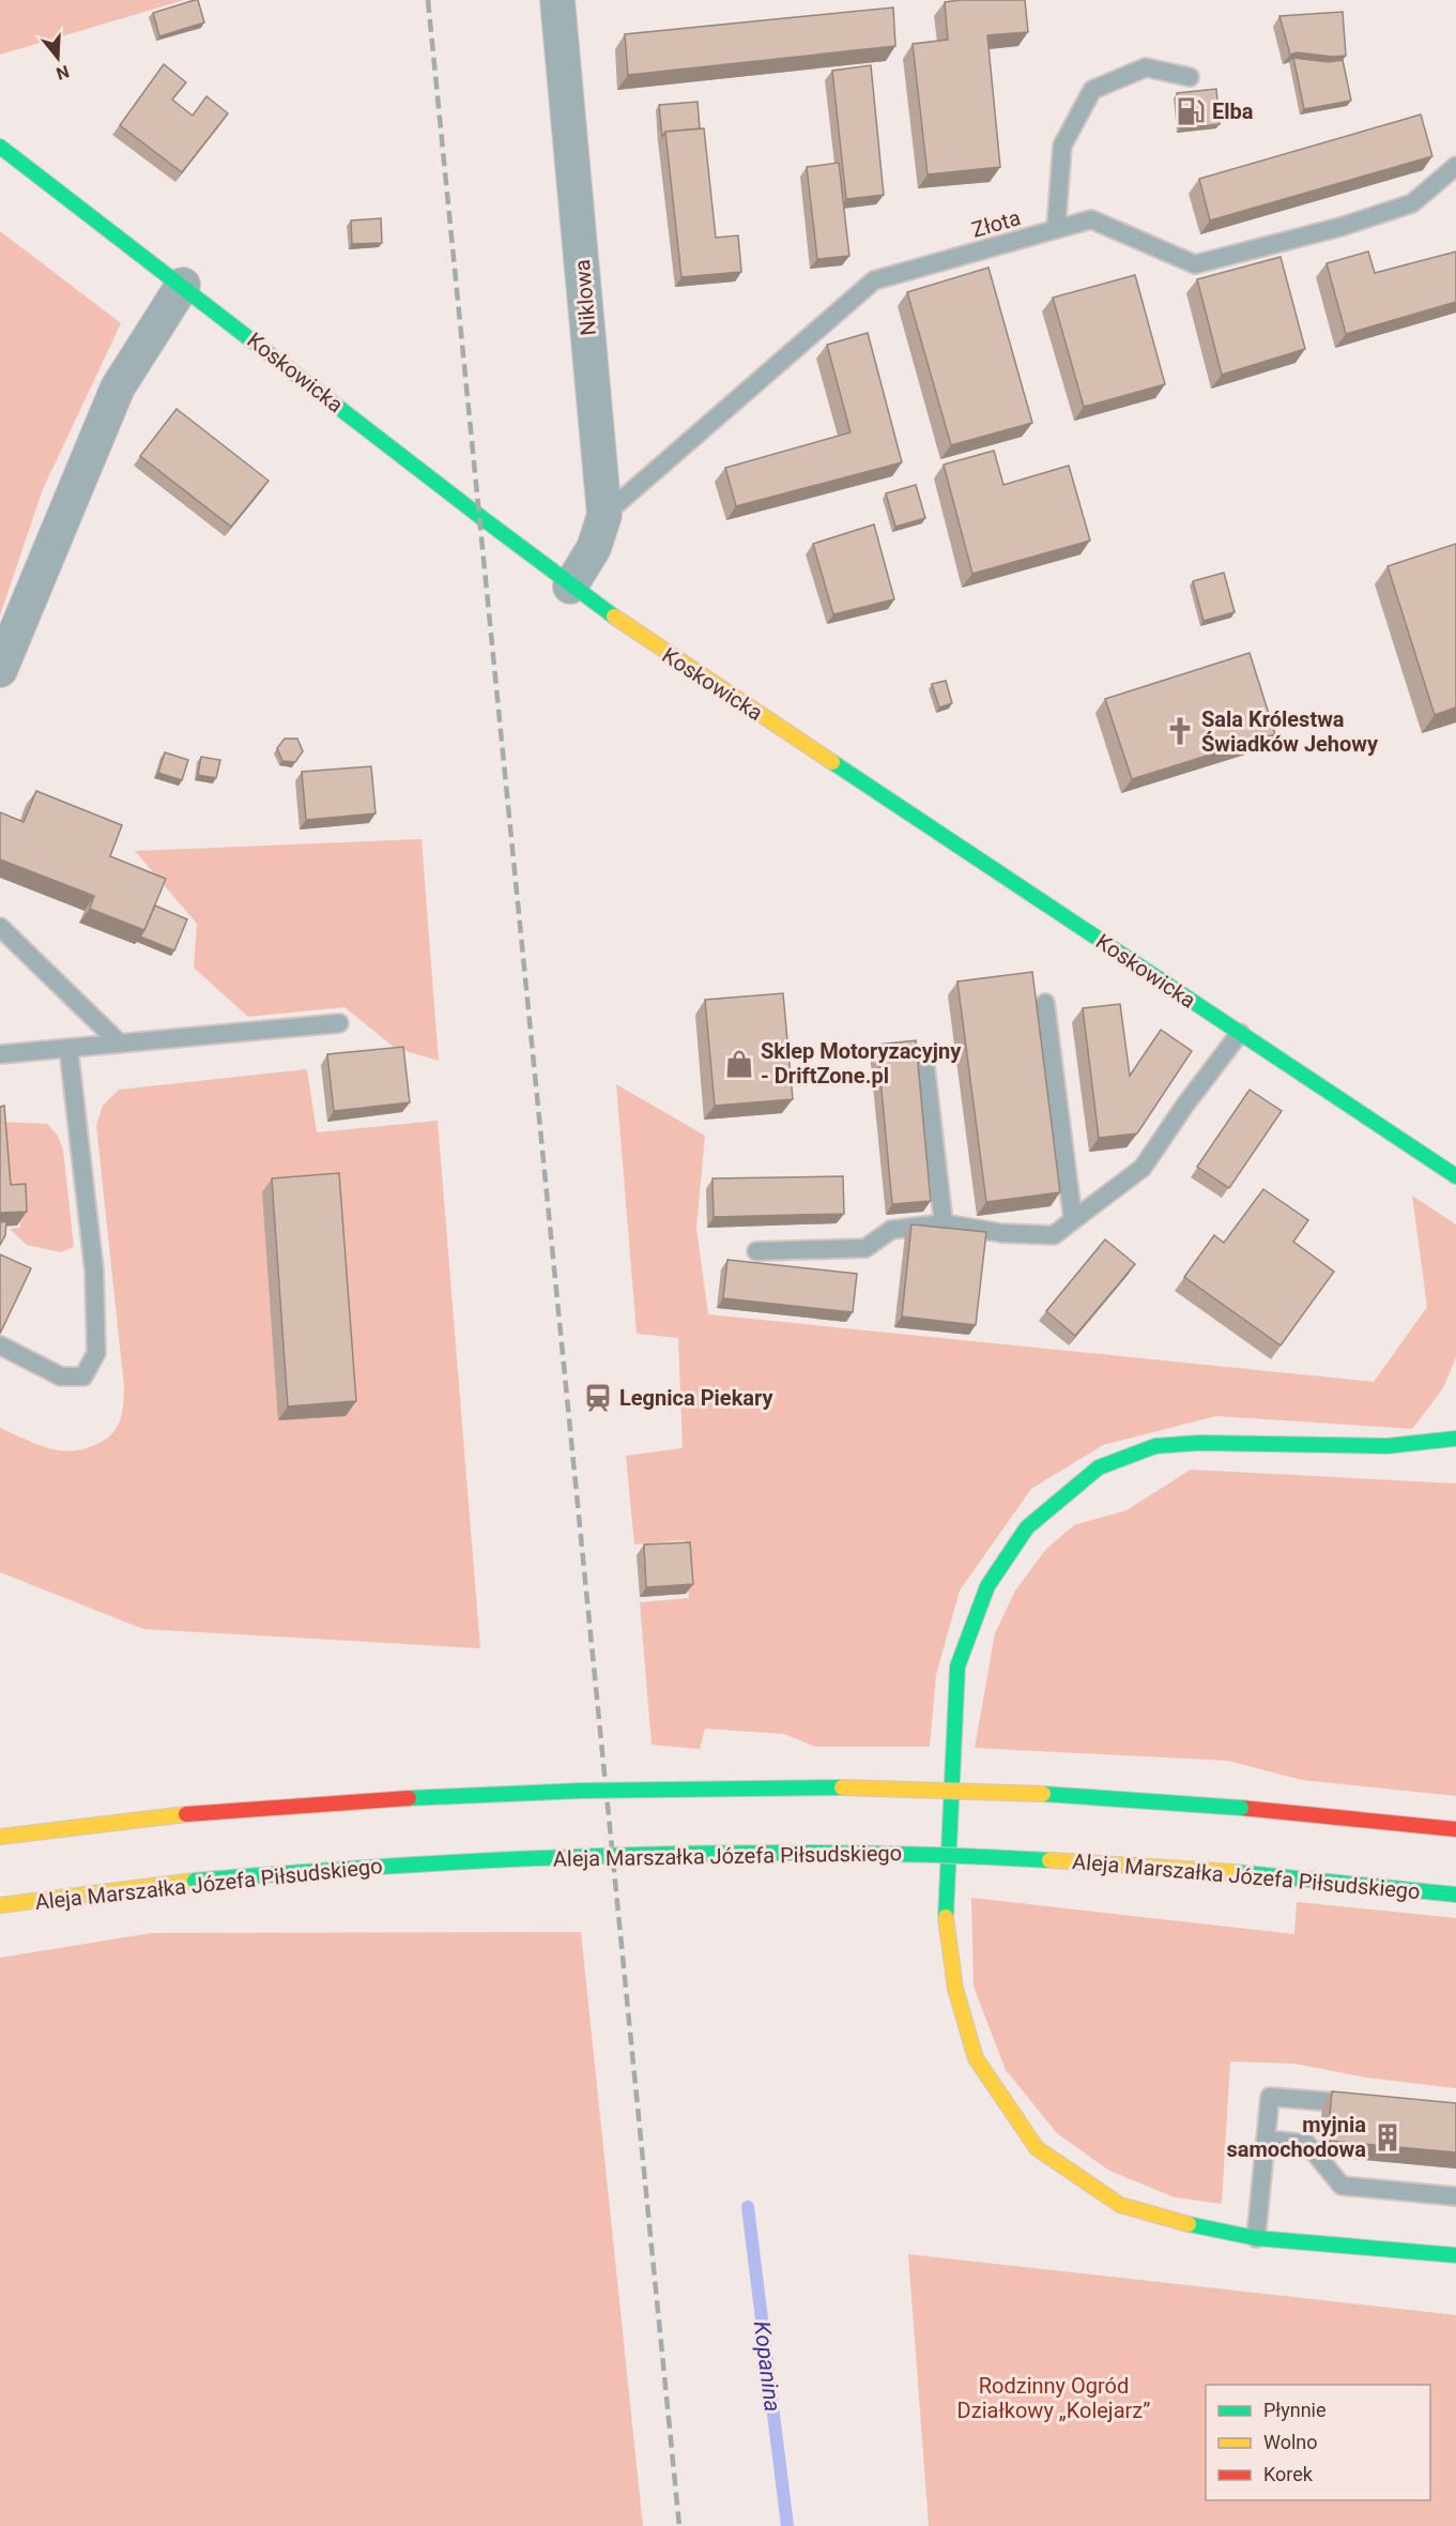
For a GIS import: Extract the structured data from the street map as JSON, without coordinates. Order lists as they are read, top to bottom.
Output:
{
  "streets": {
    "street": ["Niklowa", "Koskowicka", "Aleja Marszałka Józefa Piłsudskiego"],
    "lane": ["Złota"]
  },
  "crossings": [
    ["Złota", "Niklowa"],
    ["Niklowa", "Koskowicka"]
  ],
  "water": ["Kopanina"],
  "parks": ["Rodzinny Ogród Działkowy „Kolejarz”"],
  "places": {
    "fuel station": ["Elba"],
    "church": ["Sala Królestwa Świadków Jehowy"],
    "shop": ["Sklep Motoryzacyjny - DriftZone.pl"],
    "station": ["Legnica Piekary"],
    "building": ["myjnia samochodowa"]
  },
  "legend": ["Płynnie", "Wolno", "Korek"],
  "north": "bottom"
}
